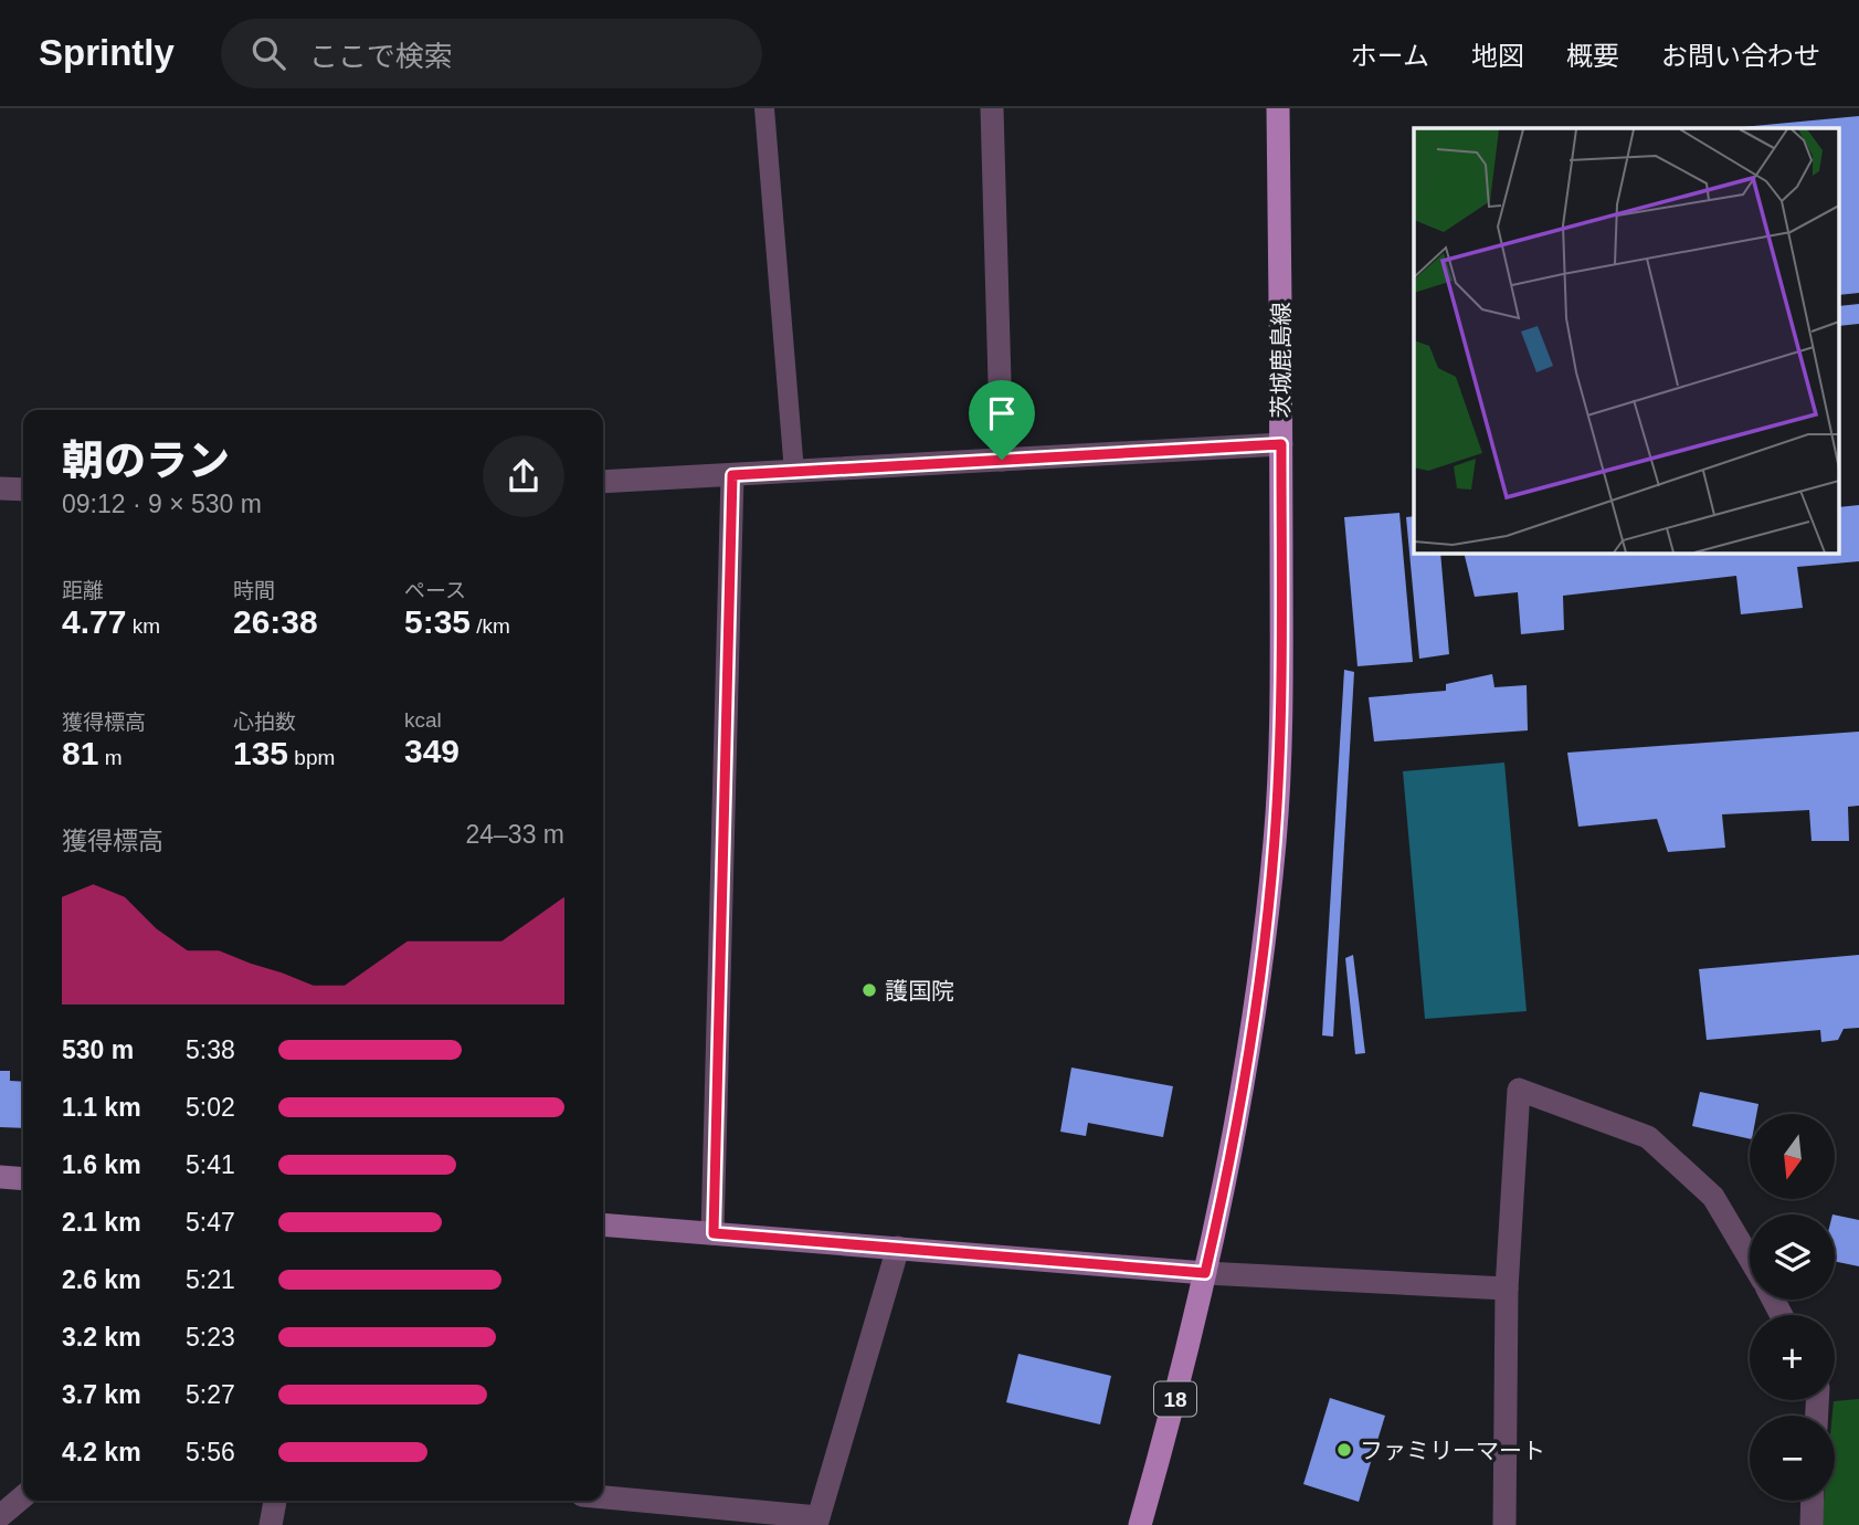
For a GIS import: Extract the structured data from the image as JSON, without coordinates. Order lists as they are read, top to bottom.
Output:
{
  "streets": {
    "main road": ["茨城鹿島線", "18"]
  },
  "places": ["護国院", "ファミリーマート"],
  "north": "bottom",
  "page": {
    "header": "Sprintly",
    "search": "ここで検索",
    "nav": [
      "ホーム",
      "地図",
      "概要",
      "お問い合わせ"
    ],
    "heading": ["朝のラン", "09:12 · 9 × 530 m"],
    "stats": [
      ["距離", "4.77 km"],
      ["時間", "26:38"],
      ["ペース", "5:35 /km"],
      ["獲得標高", "81 m"],
      ["心拍数", "135 bpm"],
      ["kcal", "349"]
    ],
    "chart": ["獲得標高", "24–33 m"],
    "list": [
      {
        "name": "530 m",
        "note": "5:38"
      },
      {
        "name": "1.1 km",
        "note": "5:02"
      },
      {
        "name": "1.6 km",
        "note": "5:41"
      },
      {
        "name": "2.1 km",
        "note": "5:47"
      },
      {
        "name": "2.6 km",
        "note": "5:21"
      },
      {
        "name": "3.2 km",
        "note": "5:23"
      },
      {
        "name": "3.7 km",
        "note": "5:27"
      },
      {
        "name": "4.2 km",
        "note": "5:56"
      }
    ],
    "map_buttons": ["+", "−"]
  }
}
